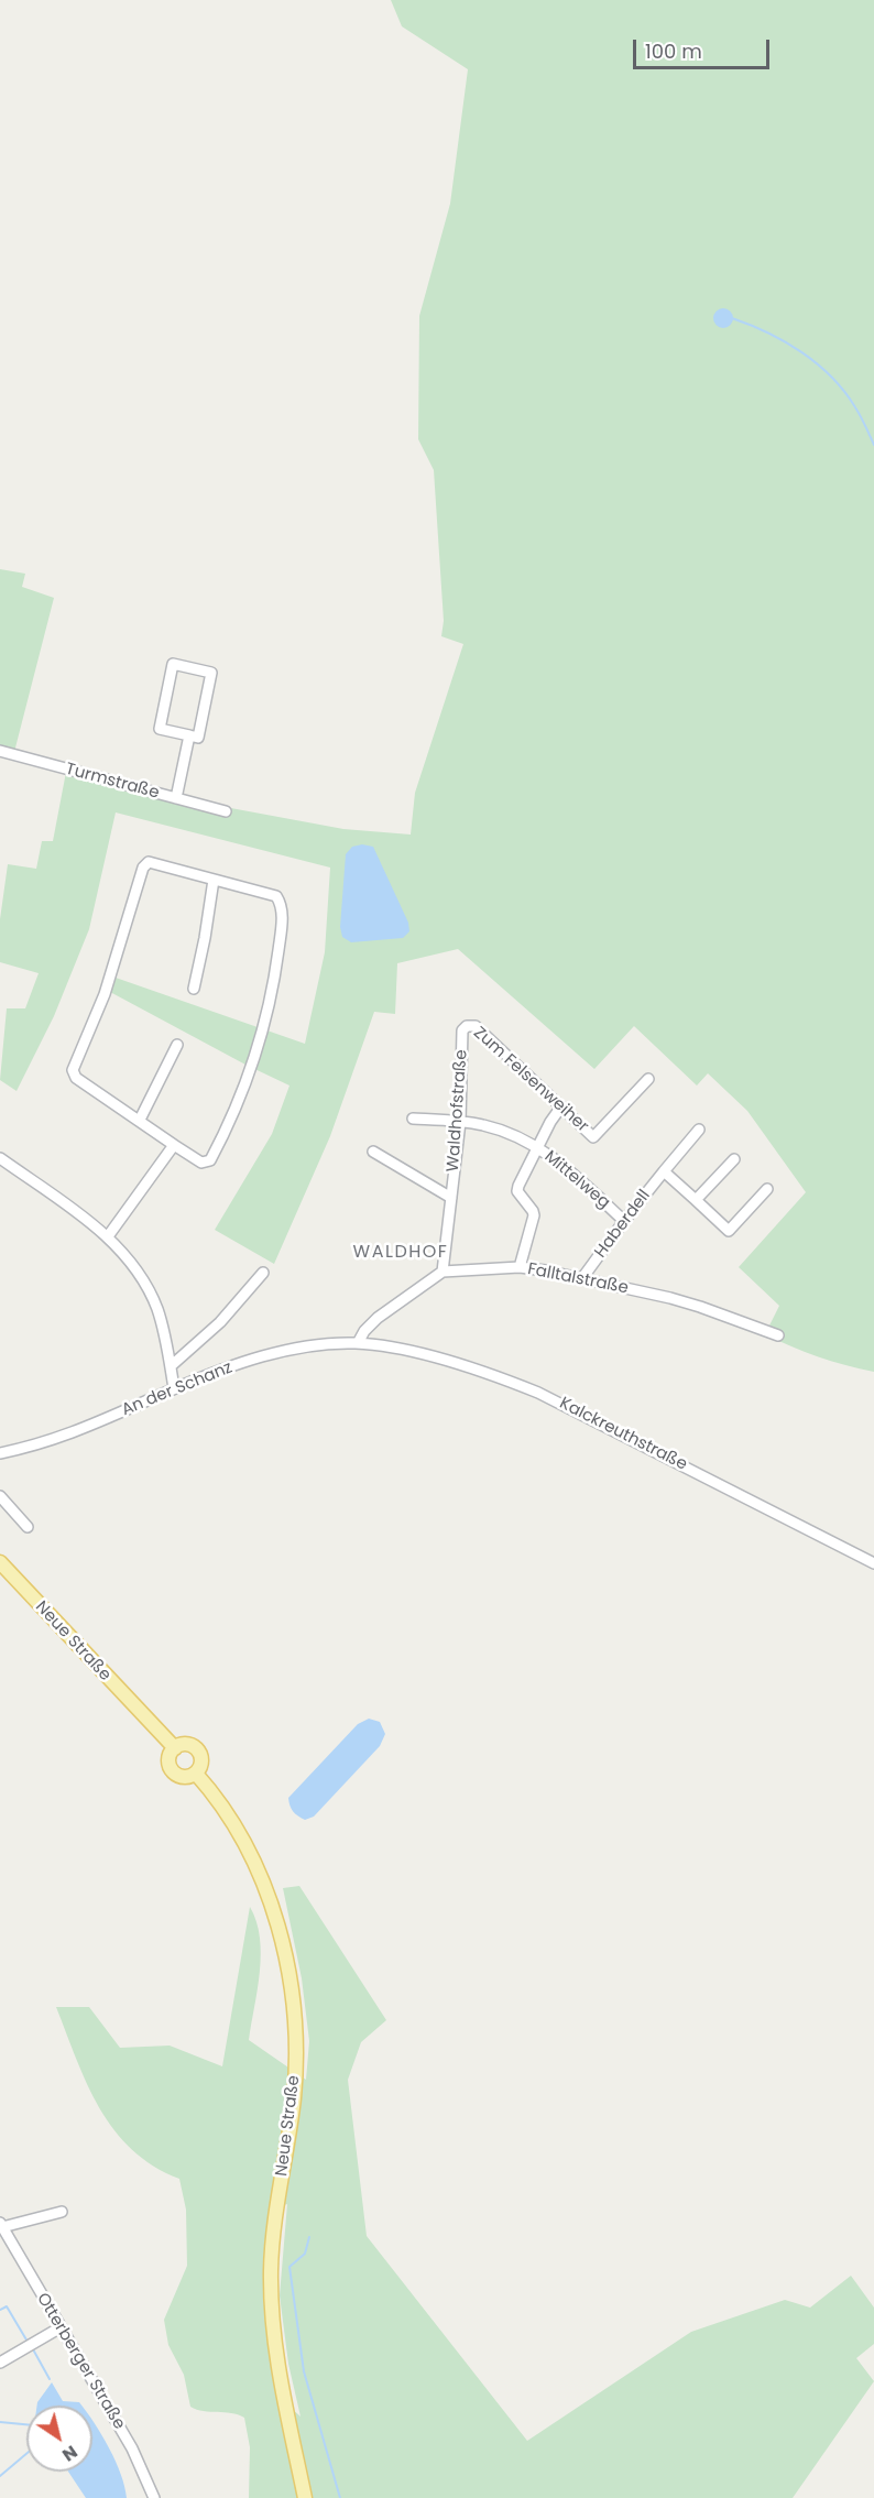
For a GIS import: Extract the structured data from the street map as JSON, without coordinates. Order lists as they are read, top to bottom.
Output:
{
  "streets": {
    "main road": ["Neue Straße"],
    "street": [
      "Turmstraße",
      "Zum Felsenweiher",
      "Waldhofstraße",
      "Mittelweg",
      "Haberdell",
      "Falltalstraße",
      "An der Schanz",
      "Kalckreuthstraße",
      "Otterberger Straße"
    ]
  },
  "crossings": [
    ["Zum Felsenweiher", "Waldhofstraße"],
    ["Waldhofstraße", "Mittelweg"],
    ["Waldhofstraße", "Falltalstraße"],
    ["Mittelweg", "Haberdell"],
    ["Haberdell", "Falltalstraße"],
    ["An der Schanz", "Kalckreuthstraße"]
  ],
  "districts": ["WALDHOF"],
  "scale_bar": "100 m",
  "north": "bottom right"
}
